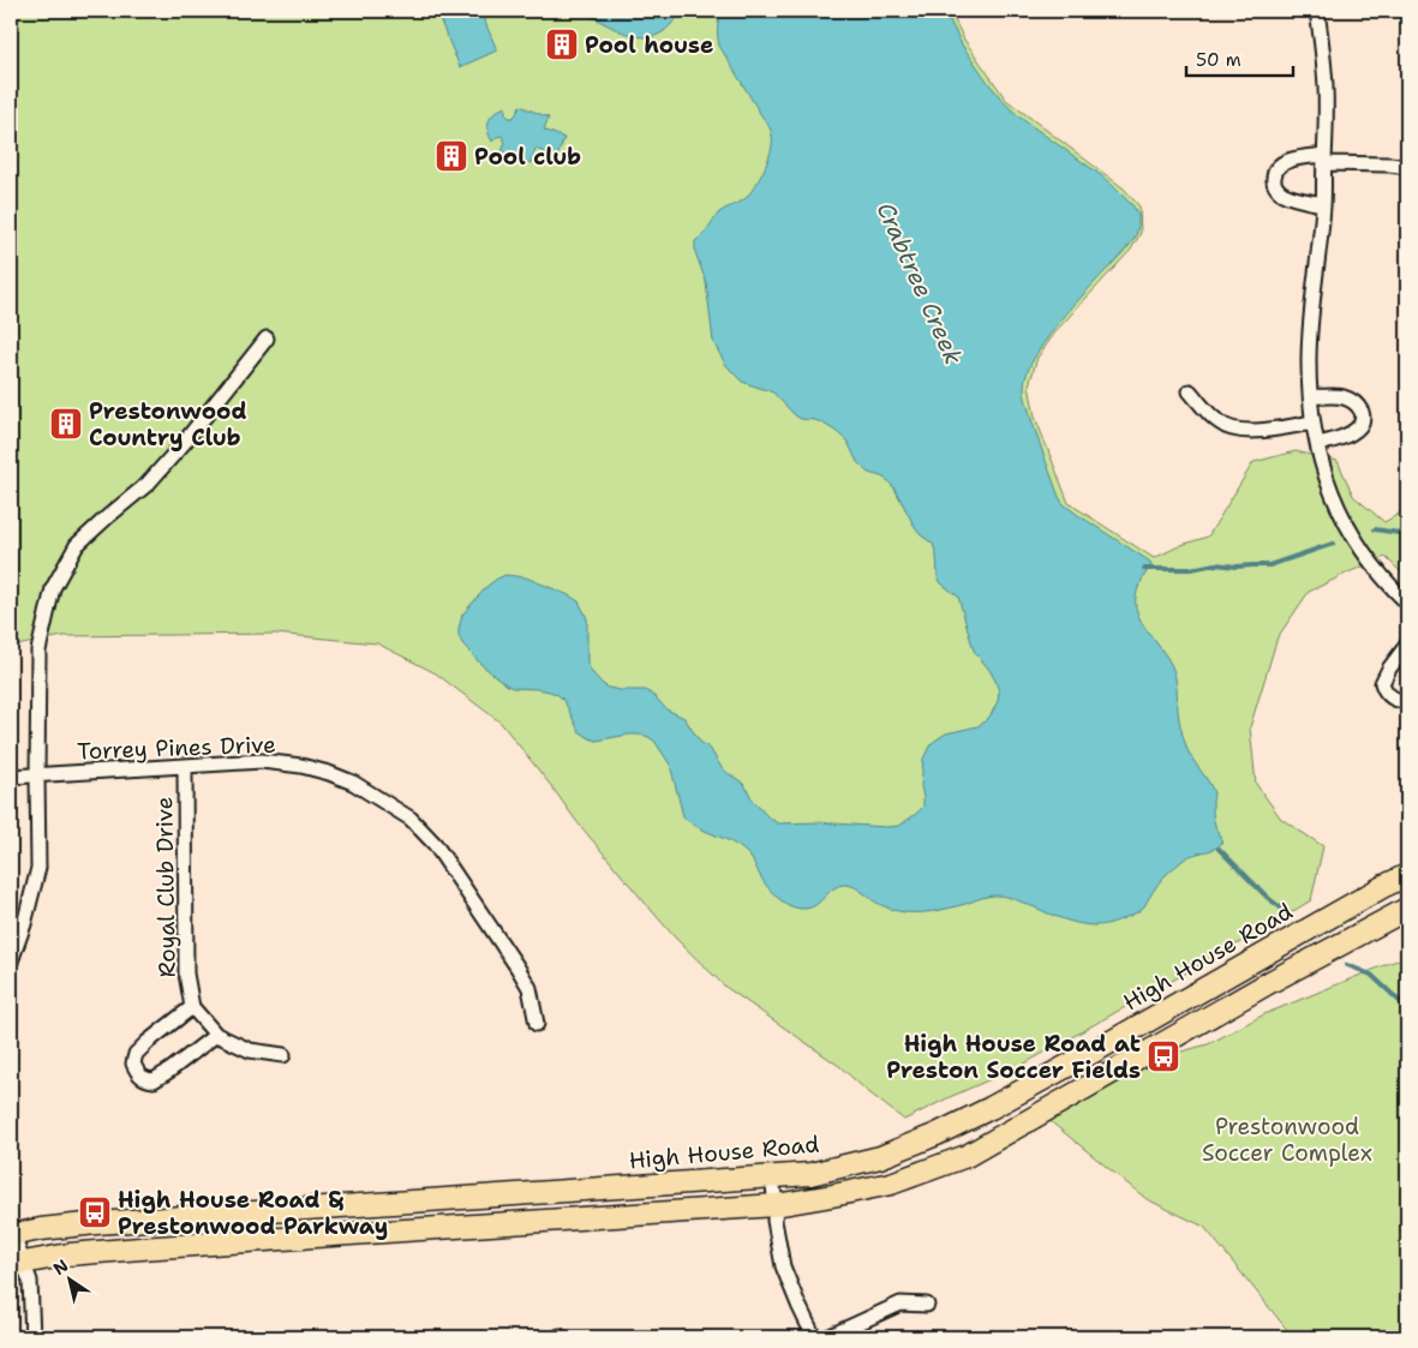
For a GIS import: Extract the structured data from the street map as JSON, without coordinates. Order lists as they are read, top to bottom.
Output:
{
  "streets": {
    "main road": ["High House Road"],
    "street": ["Torrey Pines Drive", "Royal Club Drive"]
  },
  "crossings": [
    ["Torrey Pines Drive", "Royal Club Drive"]
  ],
  "water": ["Crabtree Creek"],
  "parks": ["Prestonwood Soccer Complex"],
  "places": {
    "building": ["Pool house", "Pool club", "Prestonwood Country Club"],
    "bus stop": ["High House Road at Preston Soccer Fields", "High House Road & Prestonwood Parkway"]
  },
  "scale_bar": "50 m",
  "north": "top left"
}
